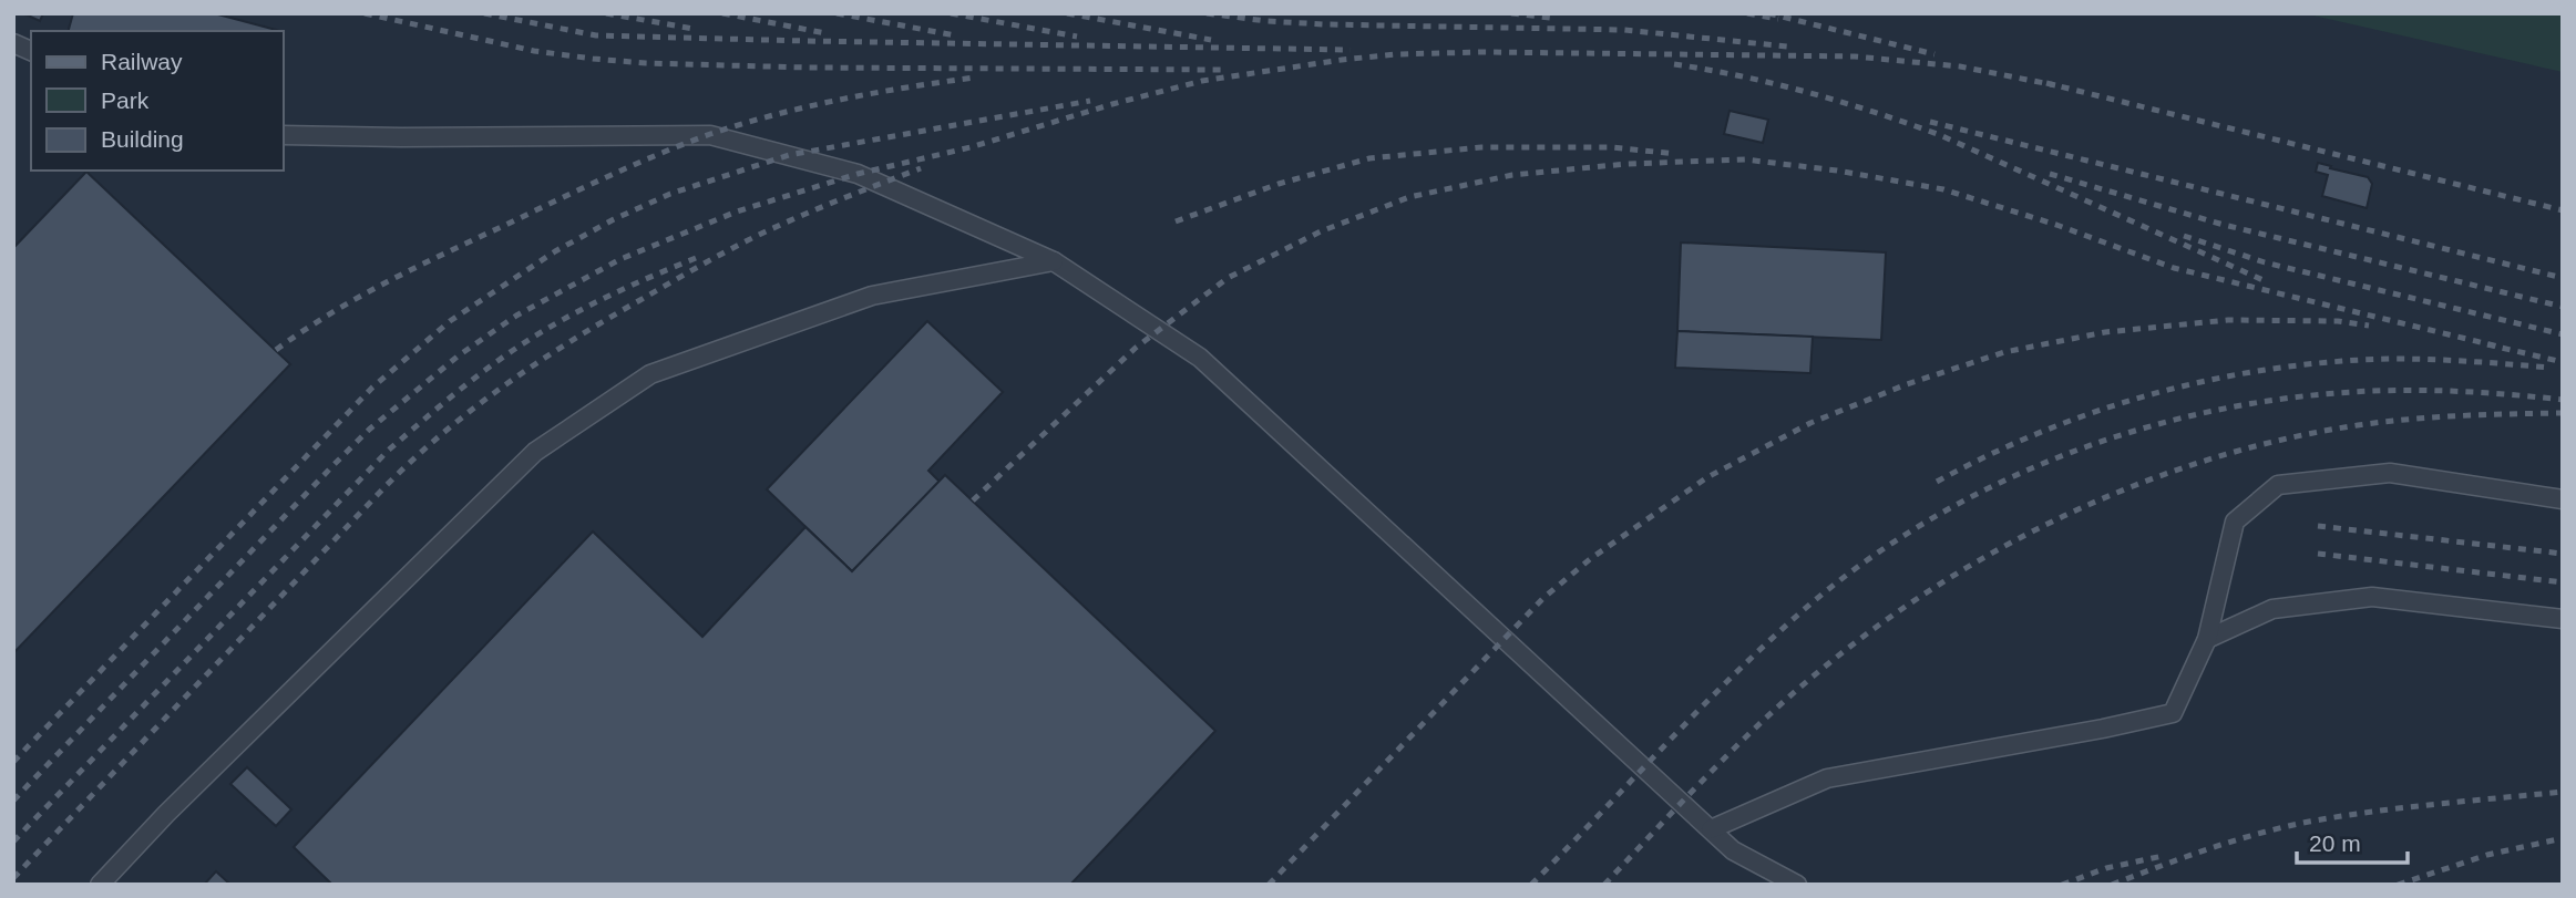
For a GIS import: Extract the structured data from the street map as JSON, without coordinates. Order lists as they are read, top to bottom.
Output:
{
  "legend": ["Railway", "Park", "Building"],
  "scale_bar": "20 m"
}
